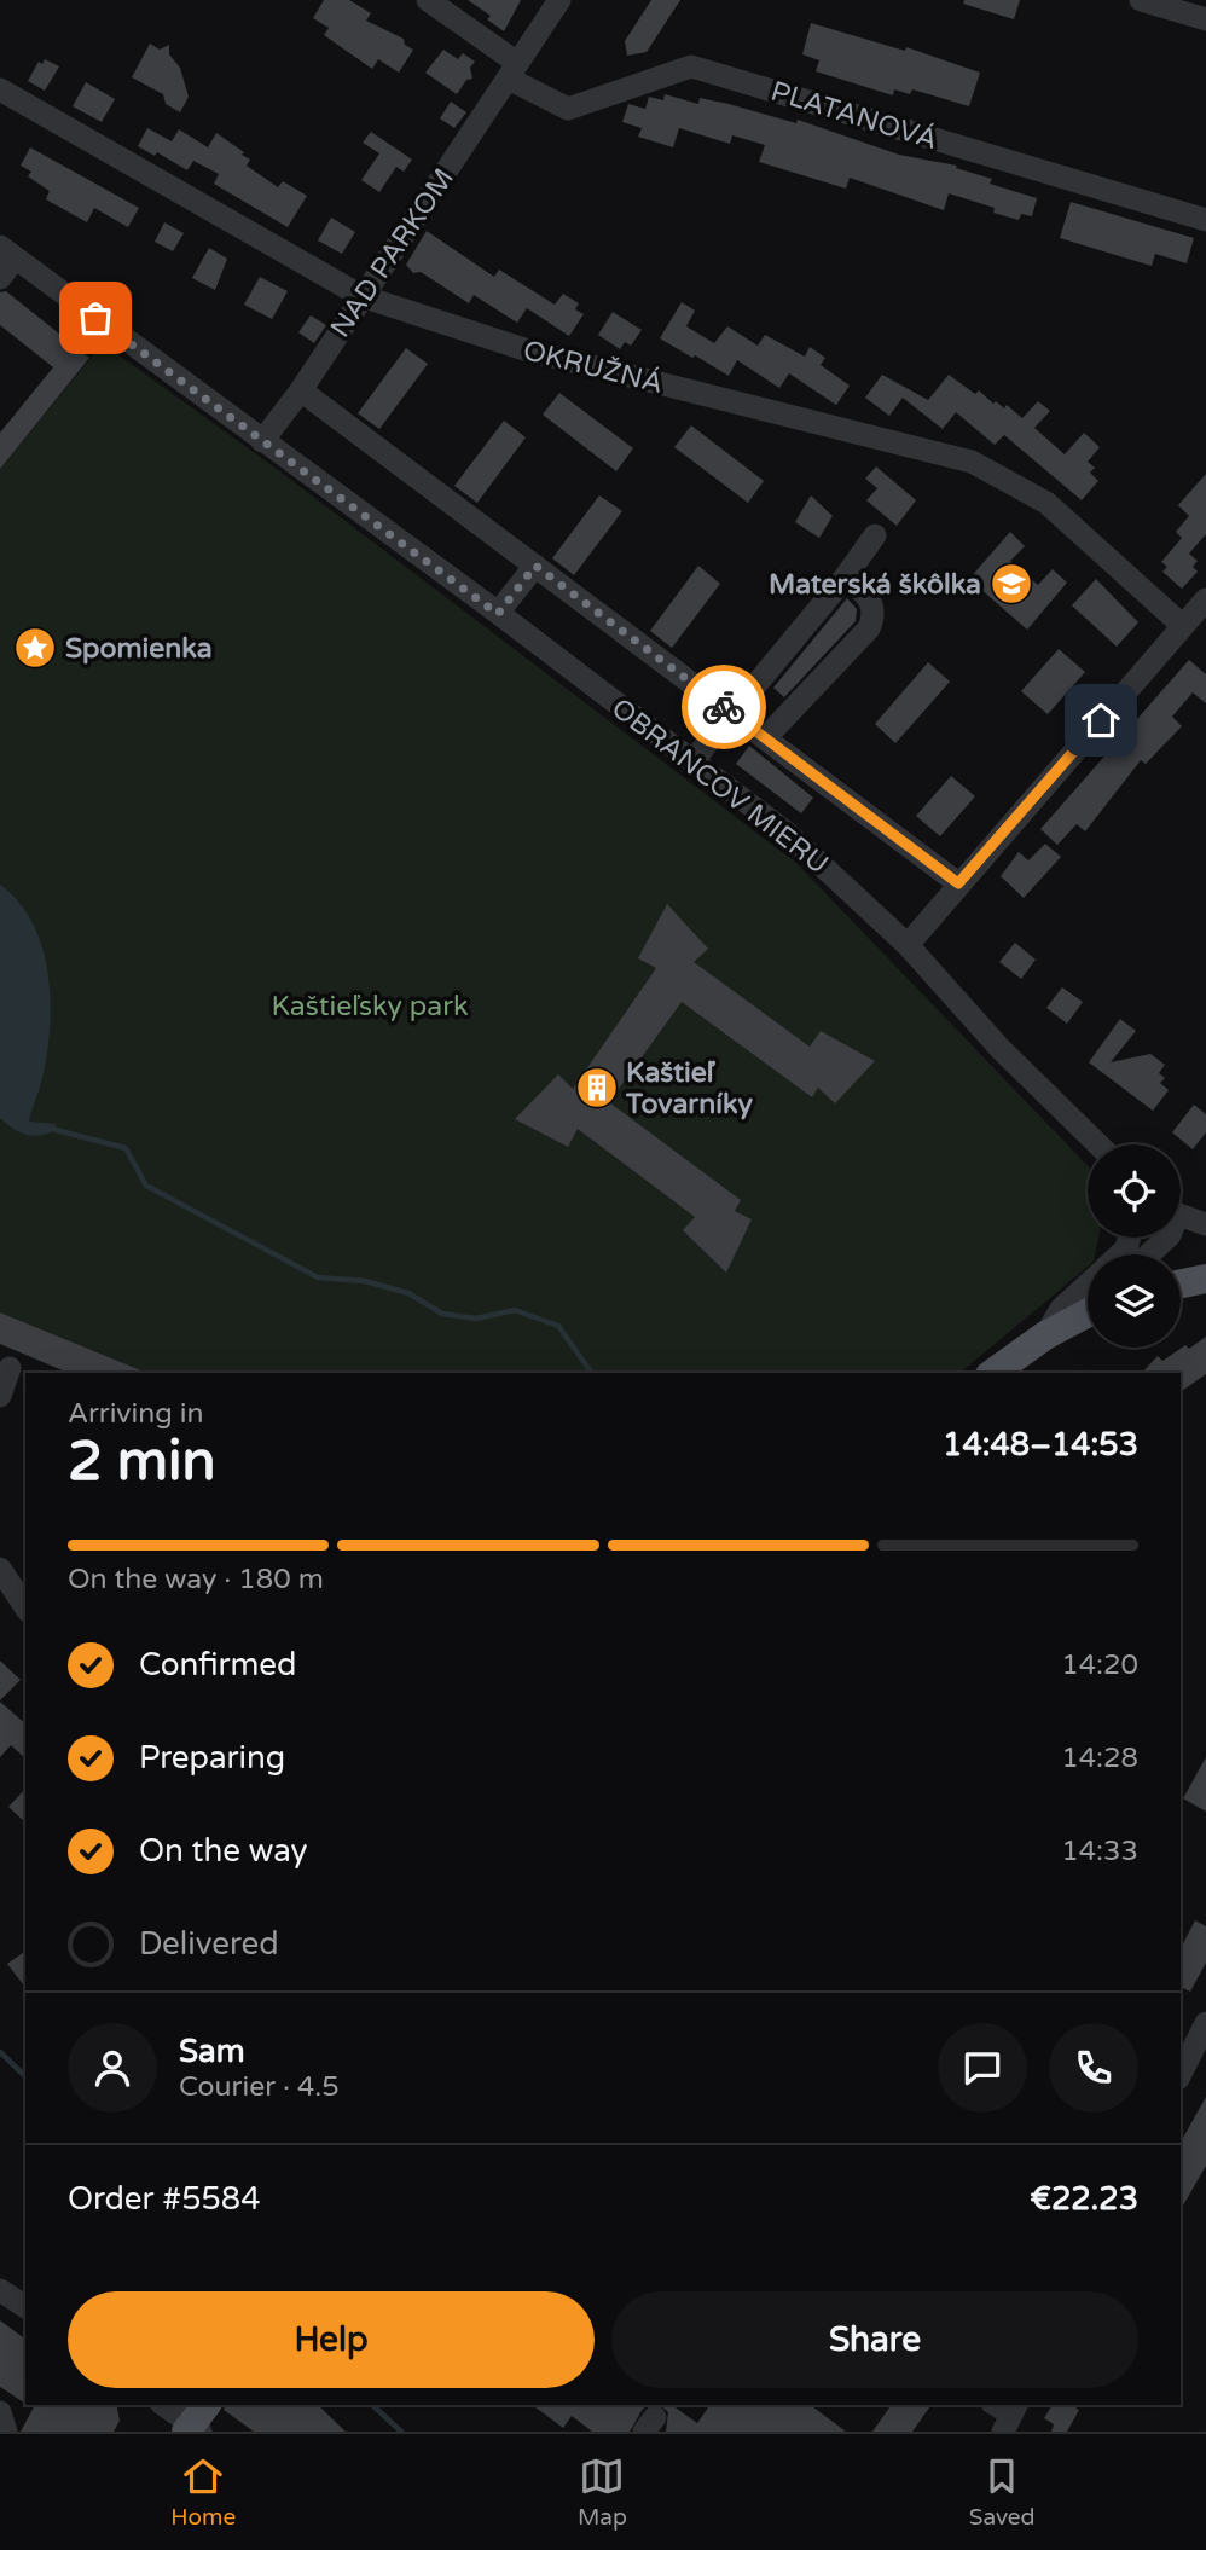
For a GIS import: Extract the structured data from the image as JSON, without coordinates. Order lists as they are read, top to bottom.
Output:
{
  "streets": {
    "street": [
      "PLATANOVÁ",
      "NAD PARKOM",
      "OKRUŽNÁ",
      "OBRANCOV MIERU"
    ]
  },
  "crossings": [
    ["PLATANOVÁ", "NAD PARKOM"],
    ["NAD PARKOM", "OKRUŽNÁ"],
    ["NAD PARKOM", "OBRANCOV MIERU"]
  ],
  "parks": ["Kaštieľsky park"],
  "places": {
    "school or university": ["Materská škôlka"],
    "place": ["Spomienka"],
    "building": ["Kaštieľ Tovarníky"]
  },
  "page": {
    "heading": ["2 min", "Arriving in", "14:48–14:53"],
    "panel": [
      "Sam",
      "Courier · 4.5",
      "Order #5584",
      "€22.23"
    ],
    "bar": "On the way · 180 m",
    "list": [
      ["Confirmed", "14:20"],
      ["Preparing", "14:28"],
      ["On the way", "14:33"],
      "Delivered"
    ],
    "buttons": ["Help", "Share"],
    "tabs": ["Home", "Map", "Saved"]
  }
}
